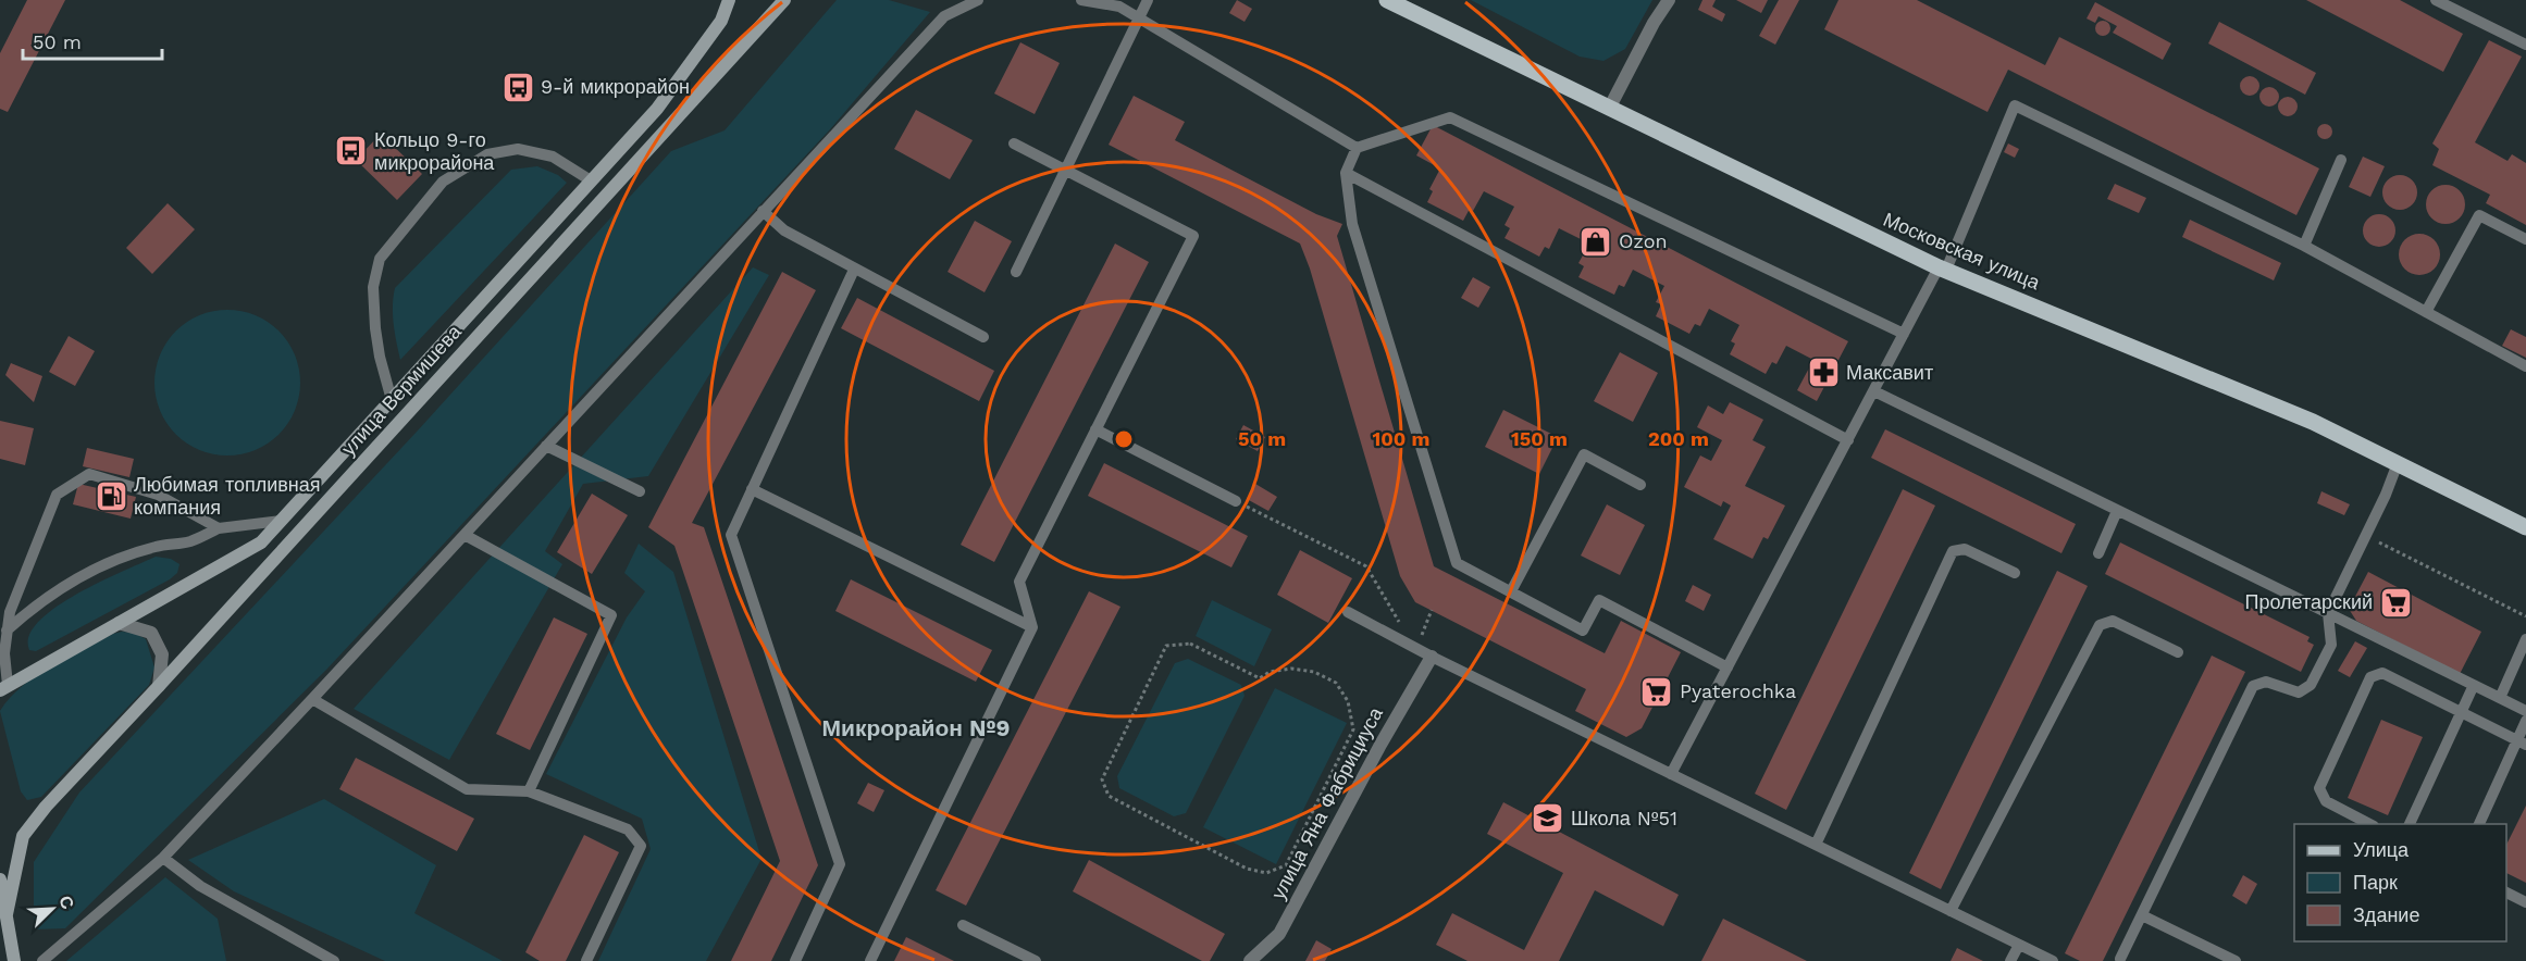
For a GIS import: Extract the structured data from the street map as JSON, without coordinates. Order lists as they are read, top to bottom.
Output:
{
  "streets": {
    "main road": ["Московская улица", "улица Вермишева"],
    "street": ["улица Яна Фабрициуса"]
  },
  "districts": ["Микрорайон №9"],
  "places": {
    "bus stop": ["9-й микрорайон", "Кольцо 9-го микрорайона"],
    "shop": ["Ozon"],
    "pharmacy": ["Максавит"],
    "fuel station": ["Любимая топливная компания"],
    "supermarket": ["Пролетарский", "Pyaterochka"],
    "school or university": ["Школа №51"]
  },
  "legend": ["Улица", "Парк", "Здание"],
  "scale_bar": "50 m",
  "north": "top right",
  "rings": [
    "50 m",
    "100 m",
    "150 m",
    "200 m"
  ]
}
